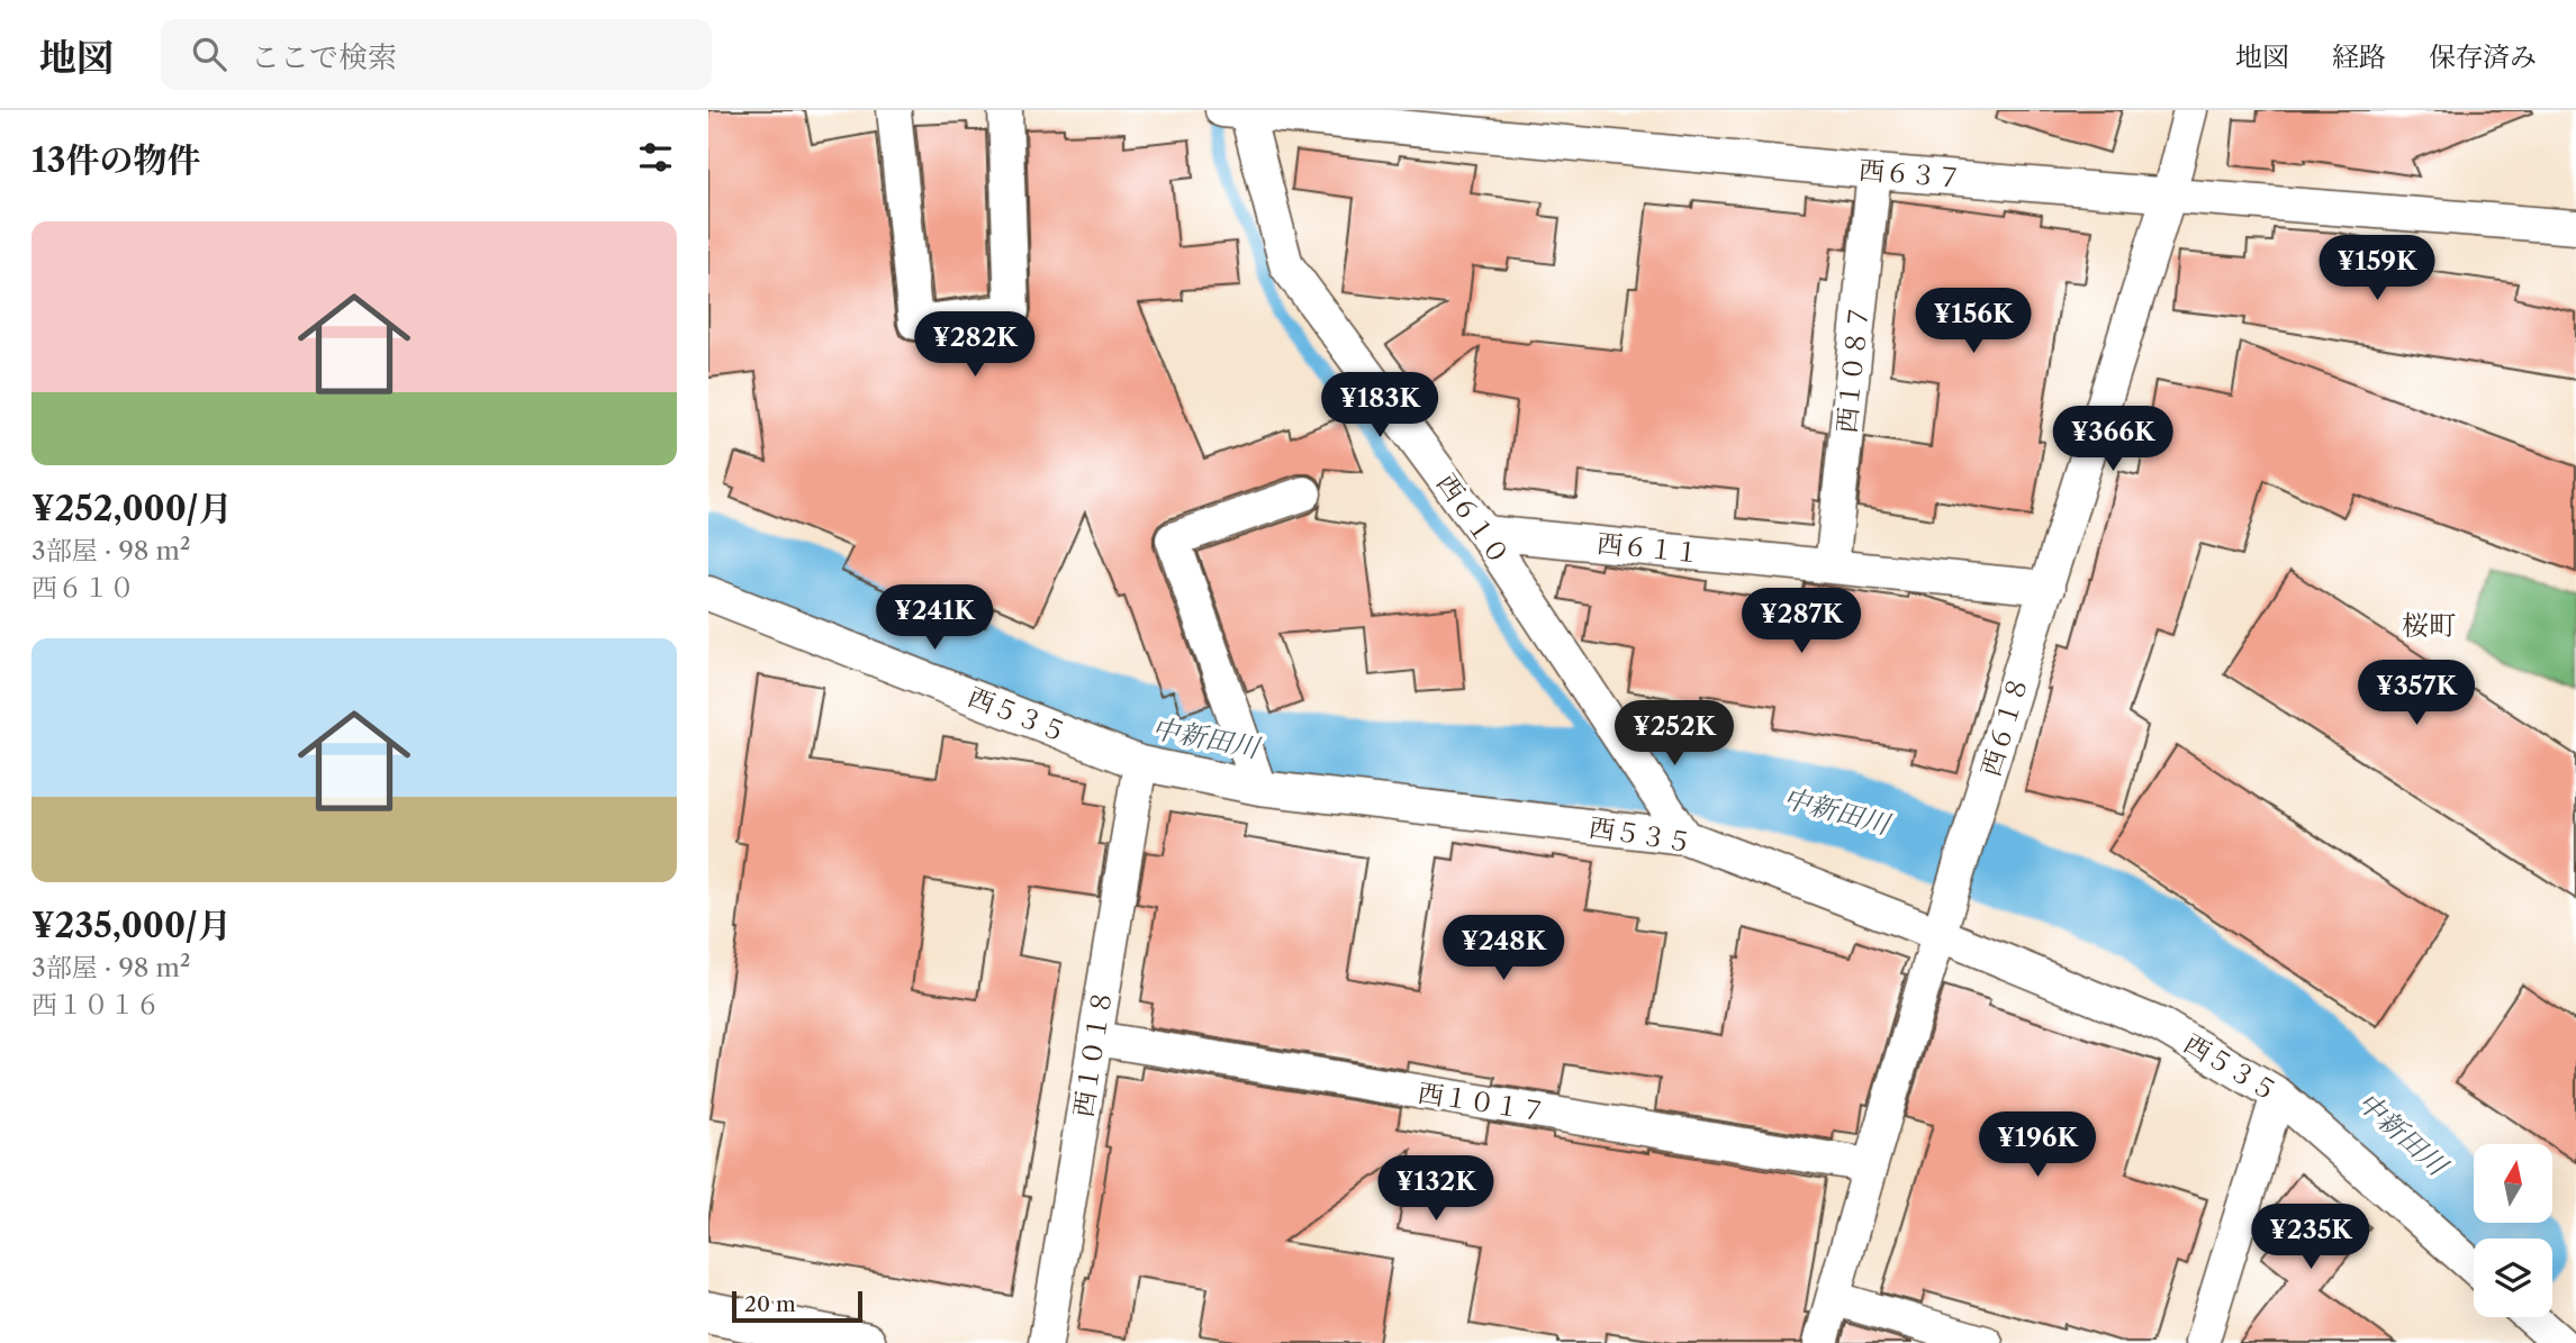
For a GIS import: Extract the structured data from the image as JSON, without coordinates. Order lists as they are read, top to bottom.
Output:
{
  "streets": {
    "street": [
      "西６３７",
      "西１０８７",
      "西６１０",
      "西６１１",
      "西５３５",
      "西６１８",
      "西１０１８",
      "西１０１７"
    ]
  },
  "crossings": [
    ["西６３７", "西１０８７"],
    ["西６３７", "西６１０"],
    ["西６３７", "西６１８"],
    ["西１０８７", "西６１１"],
    ["西６１０", "西６１１"],
    ["西６１０", "西５３５"],
    ["西６１１", "西６１８"],
    ["西５３５", "西６１８"],
    ["西５３５", "西１０１８"],
    ["西６１８", "西１０１７"],
    ["西１０１８", "西１０１７"]
  ],
  "districts": ["桜町"],
  "water": ["中新田川"],
  "scale_bar": "20 m",
  "north": "top",
  "page": {
    "header": "地図",
    "search": "ここで検索",
    "nav": ["地図", "経路", "保存済み"],
    "heading": "13件の物件",
    "list": [
      {
        "name": "¥252,000/月",
        "note": "3部屋 · 98 m² · 西６１０"
      },
      {
        "name": "¥235,000/月",
        "note": "3部屋 · 98 m² · 西１０１６"
      }
    ],
    "price": [
      "¥159K",
      "¥156K",
      "¥282K",
      "¥183K",
      "¥366K",
      "¥241K",
      "¥287K",
      "¥357K",
      "¥252K",
      "¥248K",
      "¥196K",
      "¥132K",
      "¥235K"
    ],
    "scale": "20 m"
  }
}
